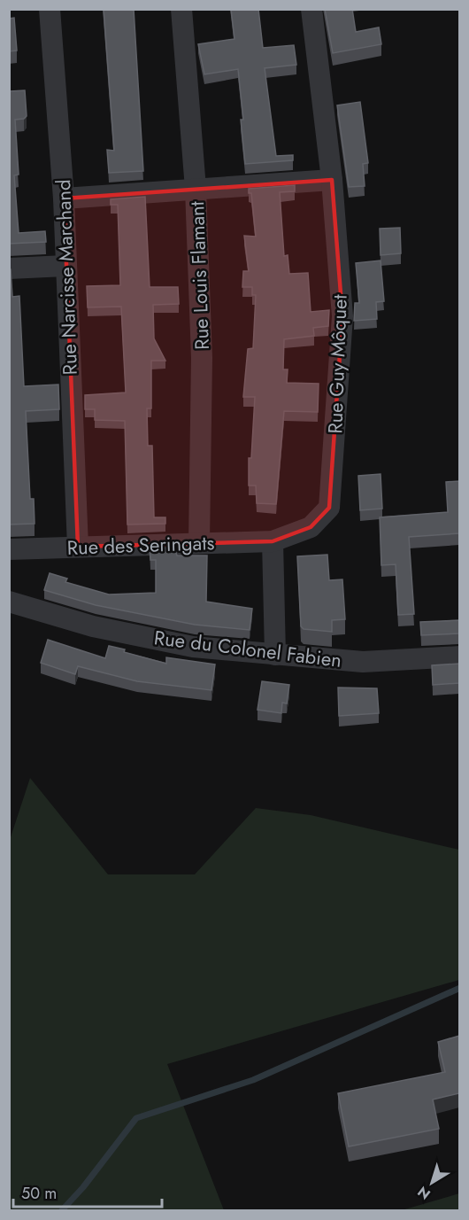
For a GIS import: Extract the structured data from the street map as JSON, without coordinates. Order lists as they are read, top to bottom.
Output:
{
  "streets": {
    "street": [
      "Rue Louis Flamant",
      "Rue Narcisse Marchand",
      "Rue Guy Môquet",
      "Rue des Seringats",
      "Rue du Colonel Fabien"
    ]
  },
  "crossings": [
    ["Rue Louis Flamant", "Rue des Seringats"],
    ["Rue Narcisse Marchand", "Rue des Seringats"],
    ["Rue Guy Môquet", "Rue des Seringats"]
  ],
  "scale_bar": "50 m",
  "north": "bottom left"
}
